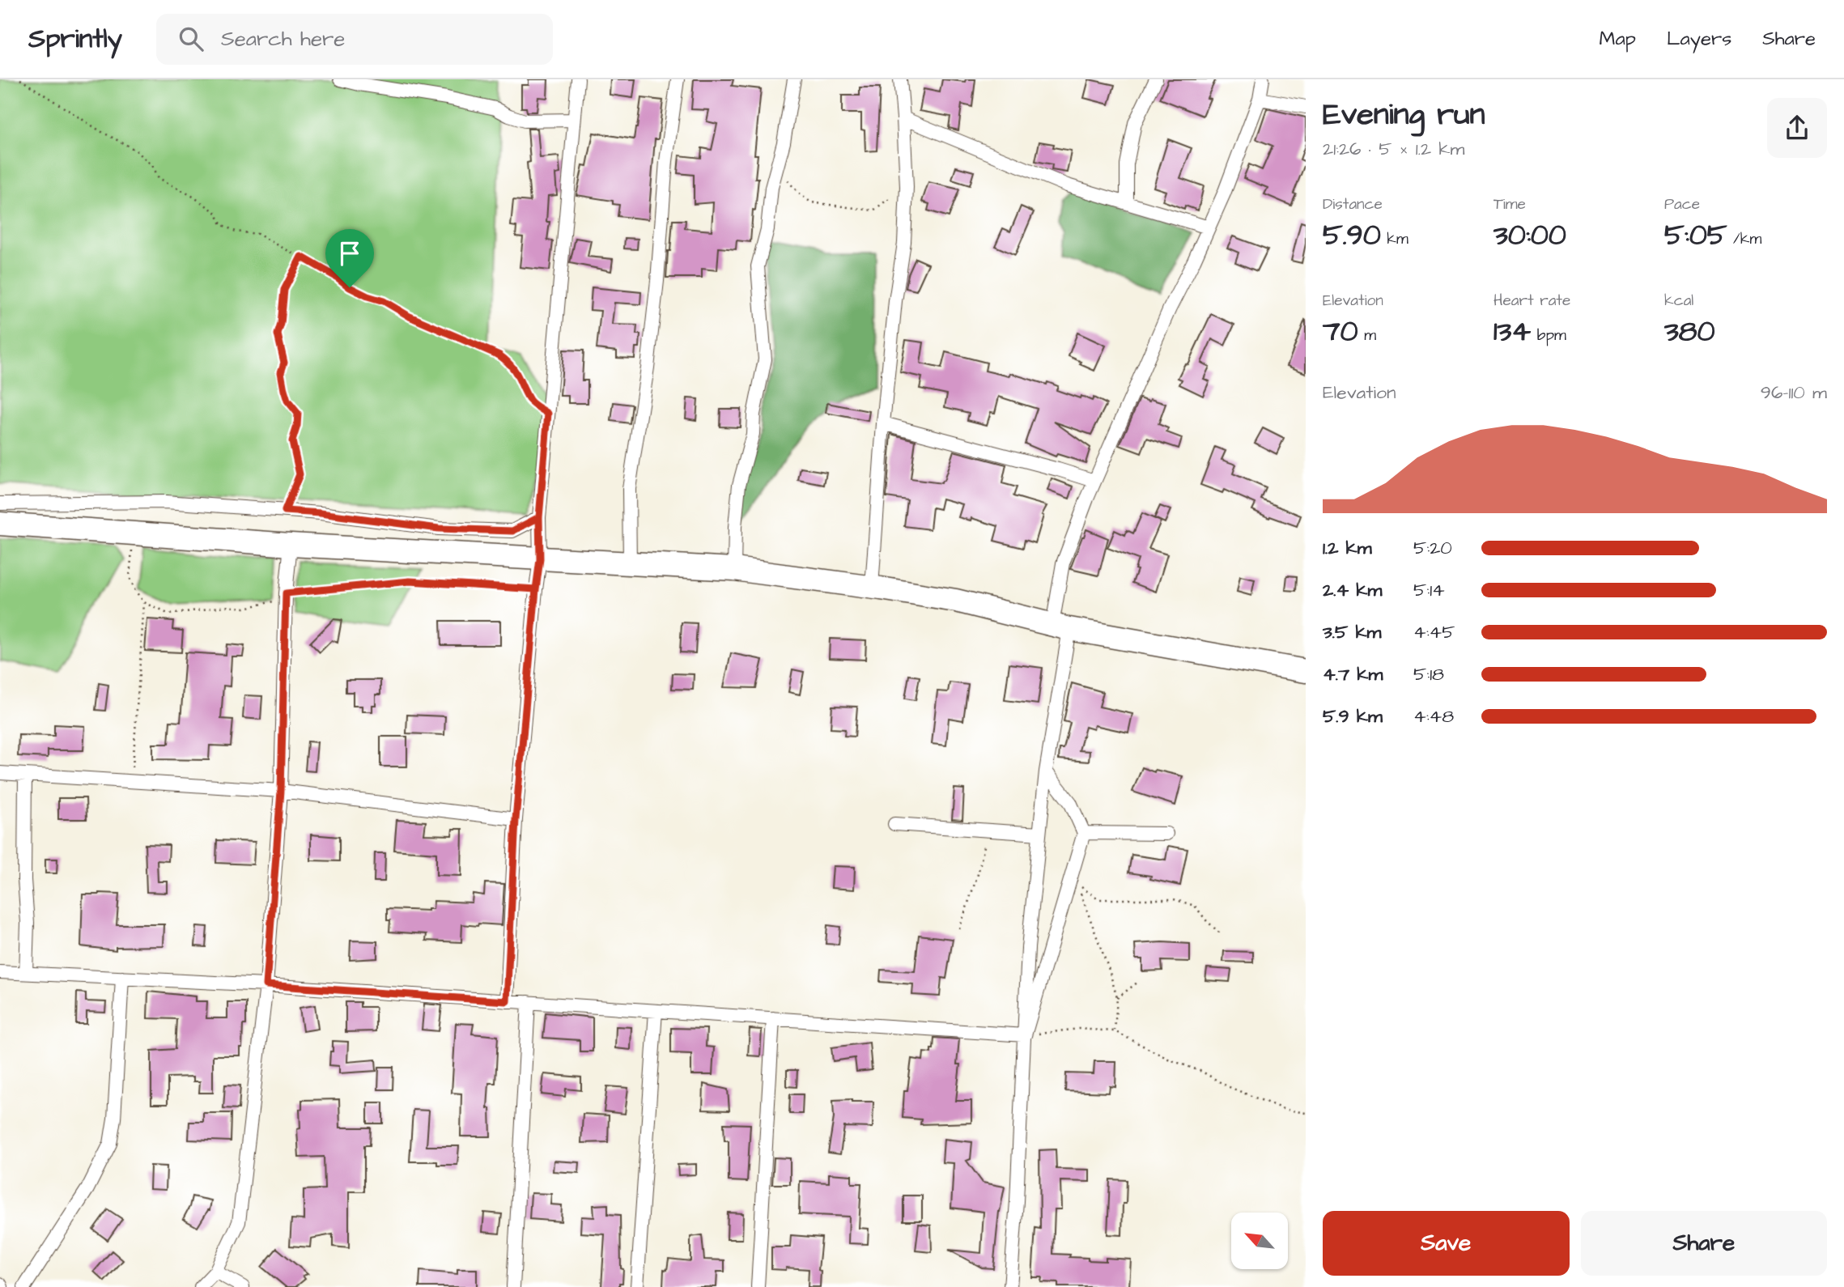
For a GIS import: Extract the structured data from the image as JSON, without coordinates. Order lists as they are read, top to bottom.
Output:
{
  "north": "top left",
  "page": {
    "header": "Sprintly",
    "search": "Search here",
    "nav": ["Map", "Layers", "Share"],
    "heading": ["Evening run", "21:26 · 5 × 1.2 km"],
    "stats": [
      ["Distance", "5.90 km"],
      ["Time", "30:00"],
      ["Pace", "5:05 /km"],
      ["Elevation", "70 m"],
      ["Heart rate", "134 bpm"],
      ["kcal", "380"]
    ],
    "chart": ["Elevation", "96–110 m"],
    "list": [
      {
        "name": "1.2 km",
        "note": "5:20"
      },
      {
        "name": "2.4 km",
        "note": "5:14"
      },
      {
        "name": "3.5 km",
        "note": "4:45"
      },
      {
        "name": "4.7 km",
        "note": "5:18"
      },
      {
        "name": "5.9 km",
        "note": "4:48"
      }
    ],
    "buttons": ["Save", "Share"]
  }
}
